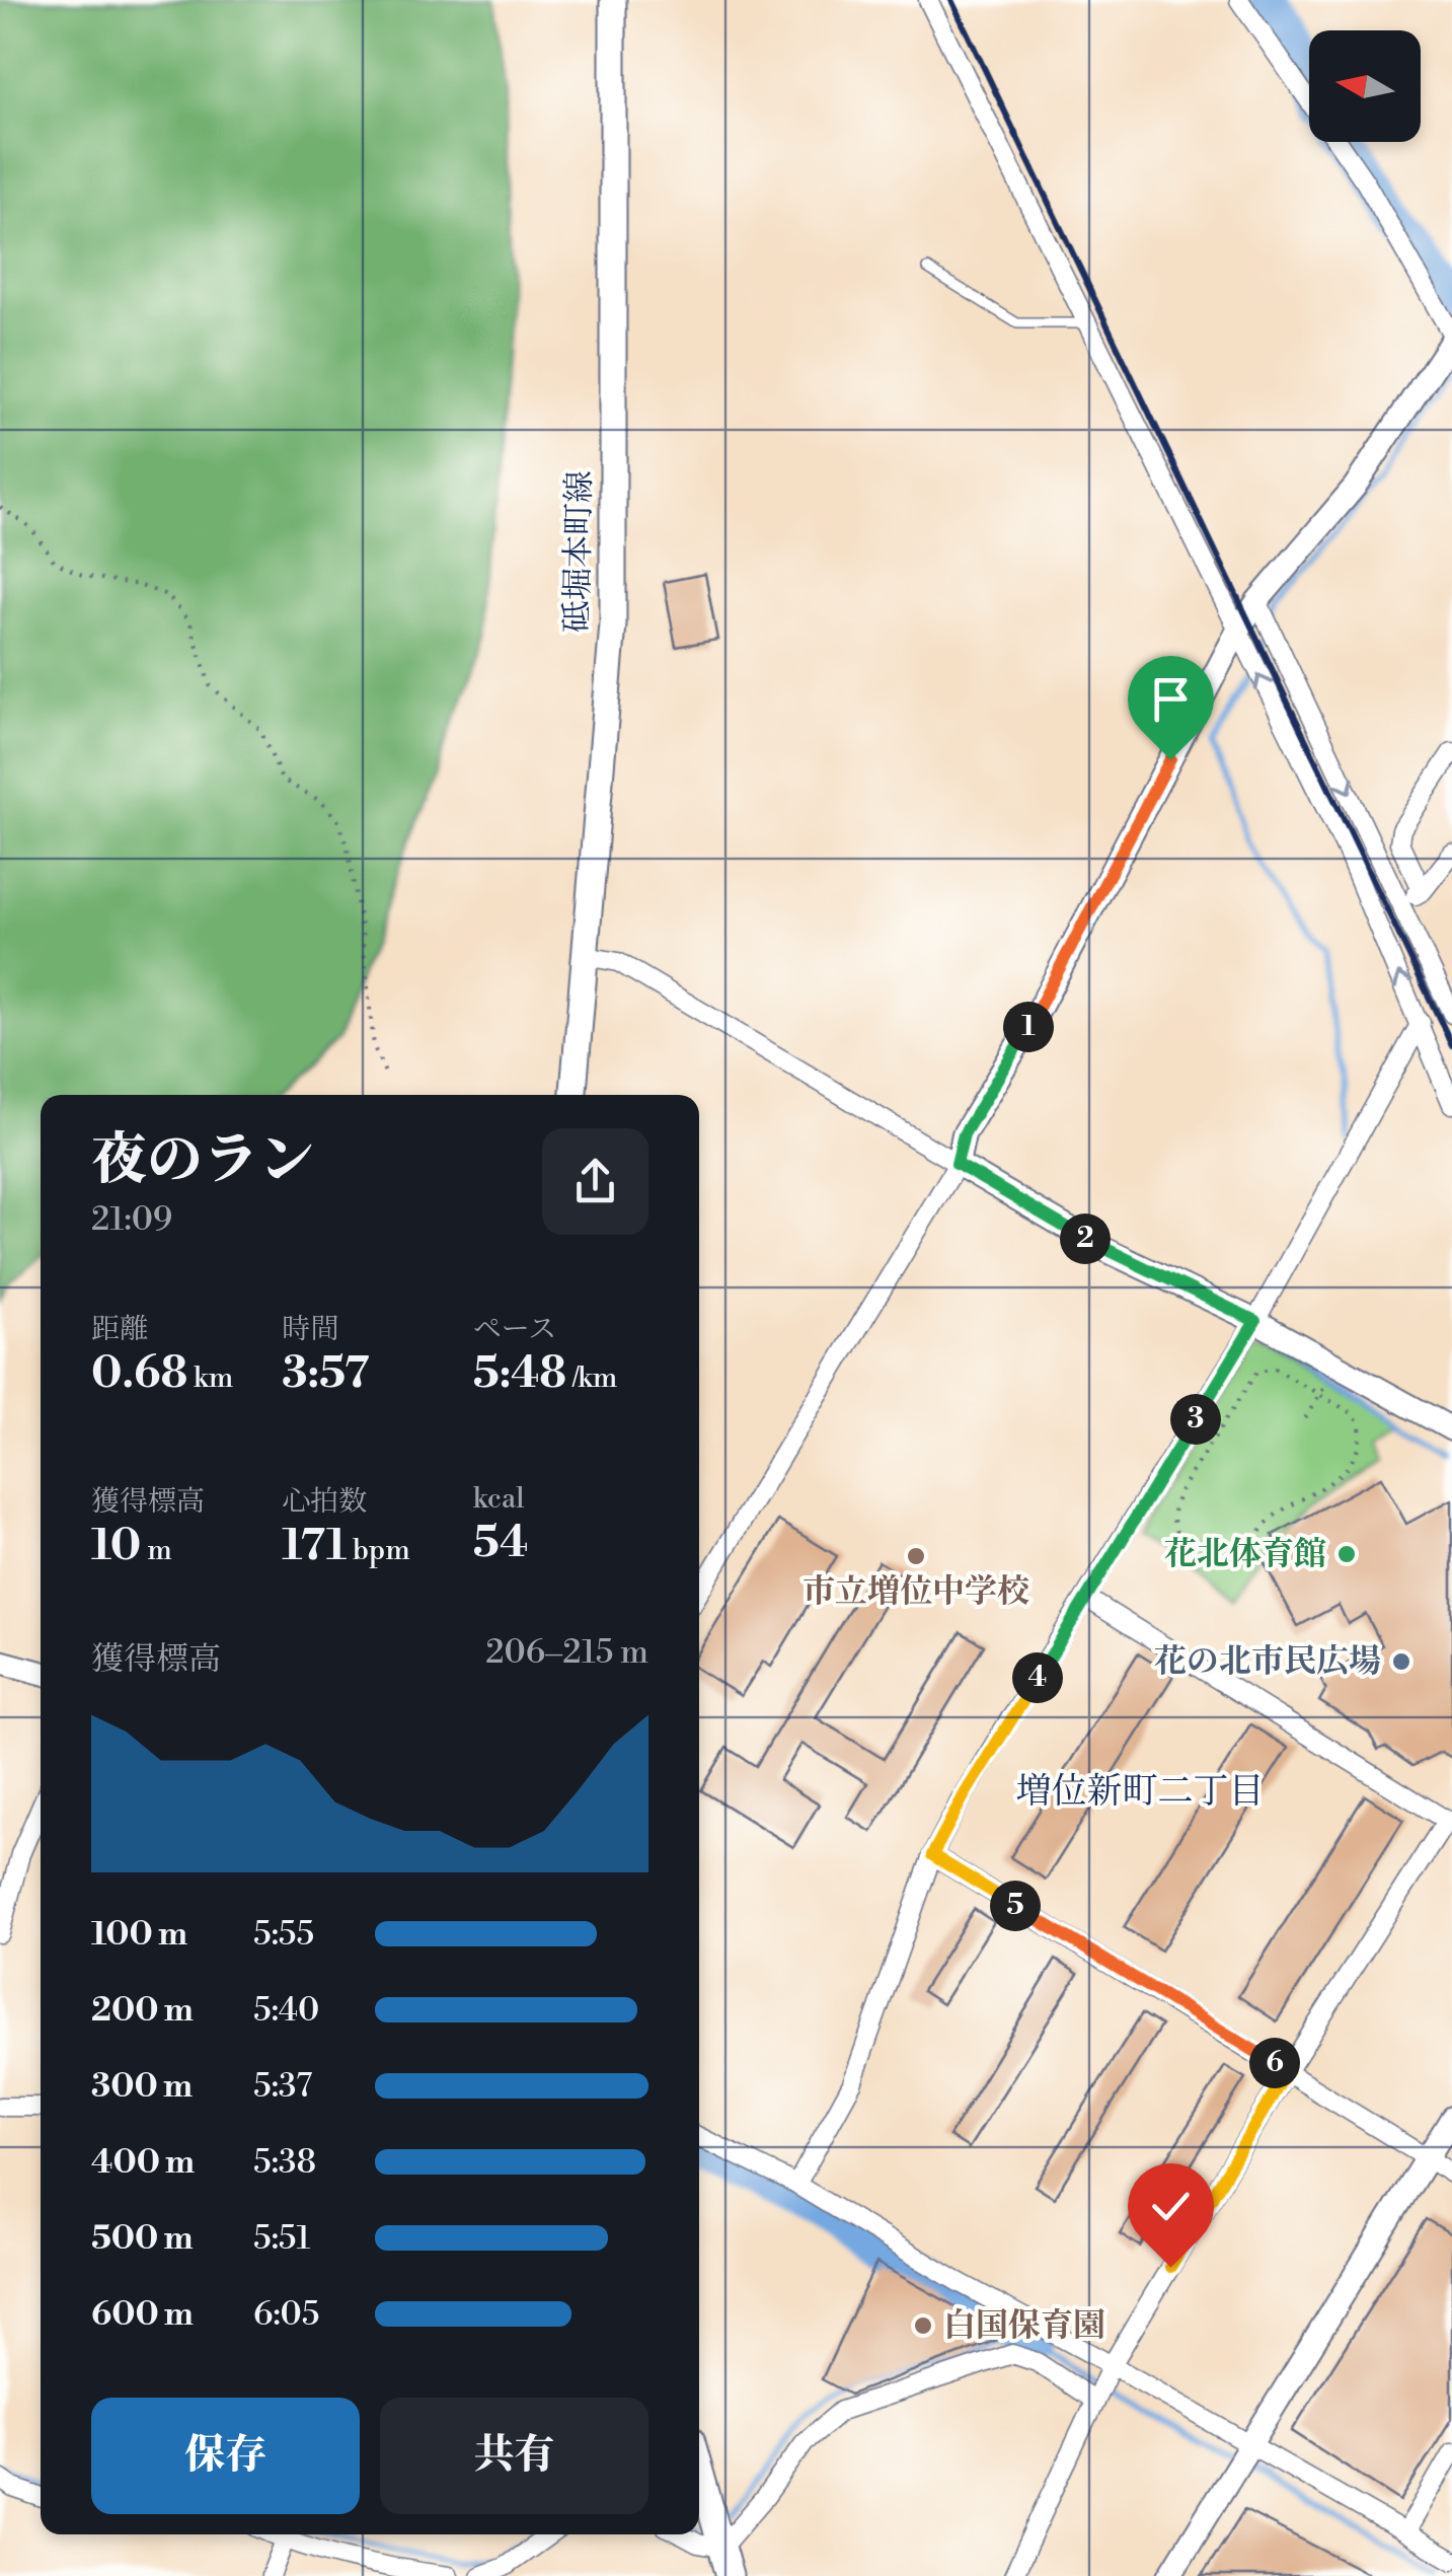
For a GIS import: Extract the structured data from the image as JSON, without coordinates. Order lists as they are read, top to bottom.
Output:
{
  "streets": {
    "main road": ["砥堀本町線"]
  },
  "districts": ["増位新町二丁目"],
  "places": [
    "花北体育館",
    "市立増位中学校",
    "花の北市民広場",
    "白国保育園"
  ],
  "north": "left",
  "page": {
    "pins": [
      "1",
      "2",
      "3",
      "4",
      "5",
      "6"
    ],
    "heading": ["夜のラン", "21:09"],
    "stats": [
      ["距離", "0.68 km"],
      ["時間", "3:57"],
      ["ペース", "5:48 /km"],
      ["獲得標高", "10 m"],
      ["心拍数", "171 bpm"],
      ["kcal", "54"]
    ],
    "chart": ["獲得標高", "206–215 m"],
    "list": [
      {
        "name": "100 m",
        "note": "5:55"
      },
      {
        "name": "200 m",
        "note": "5:40"
      },
      {
        "name": "300 m",
        "note": "5:37"
      },
      {
        "name": "400 m",
        "note": "5:38"
      },
      {
        "name": "500 m",
        "note": "5:51"
      },
      {
        "name": "600 m",
        "note": "6:05"
      }
    ],
    "buttons": ["保存", "共有"]
  }
}
